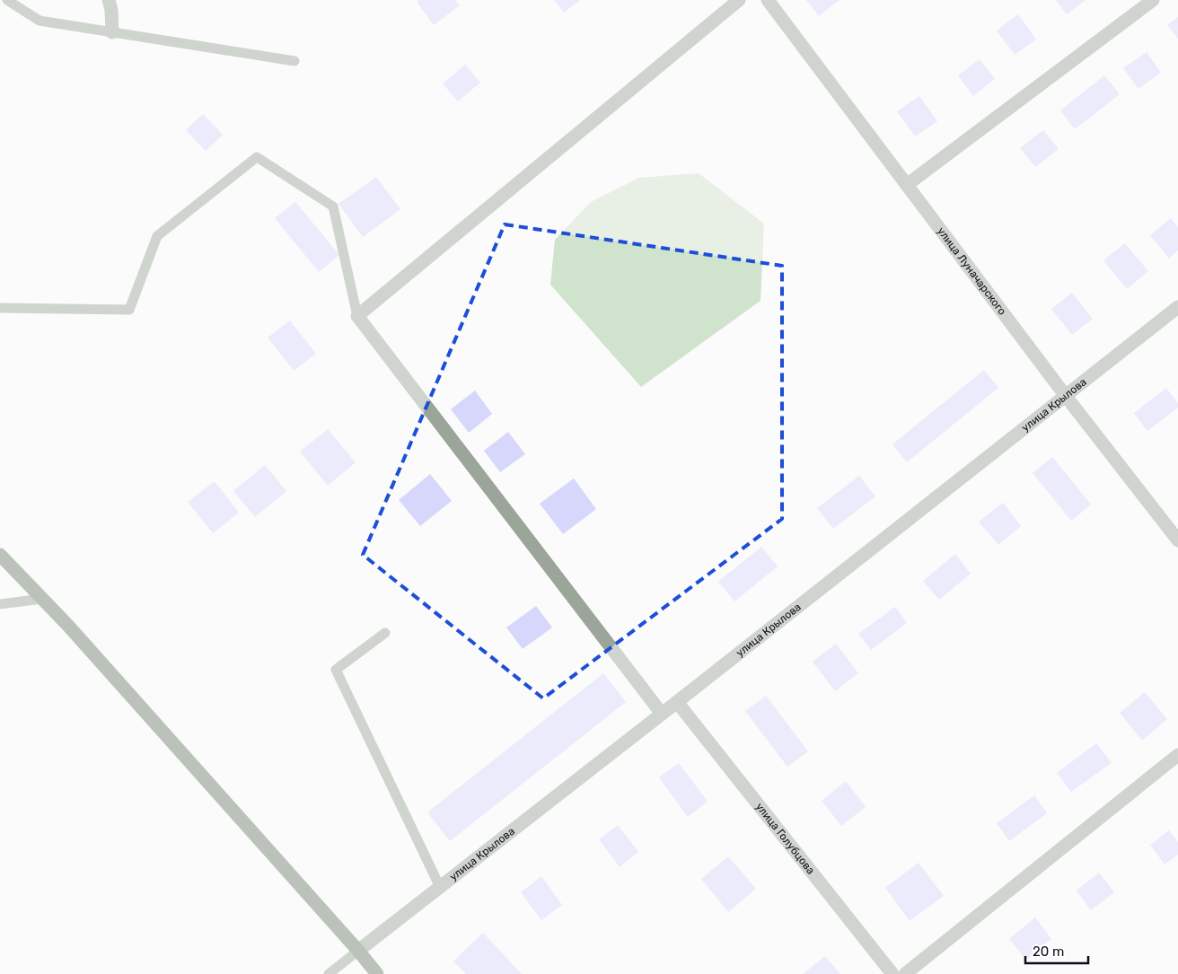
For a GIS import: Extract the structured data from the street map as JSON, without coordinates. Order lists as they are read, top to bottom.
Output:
{
  "streets": {
    "street": ["улица Луначарского", "улица Крылова", "улица Голубцова"]
  },
  "crossings": [
    ["улица Луначарского", "улица Крылова"],
    ["улица Крылова", "улица Голубцова"]
  ],
  "scale_bar": "20 m"
}
